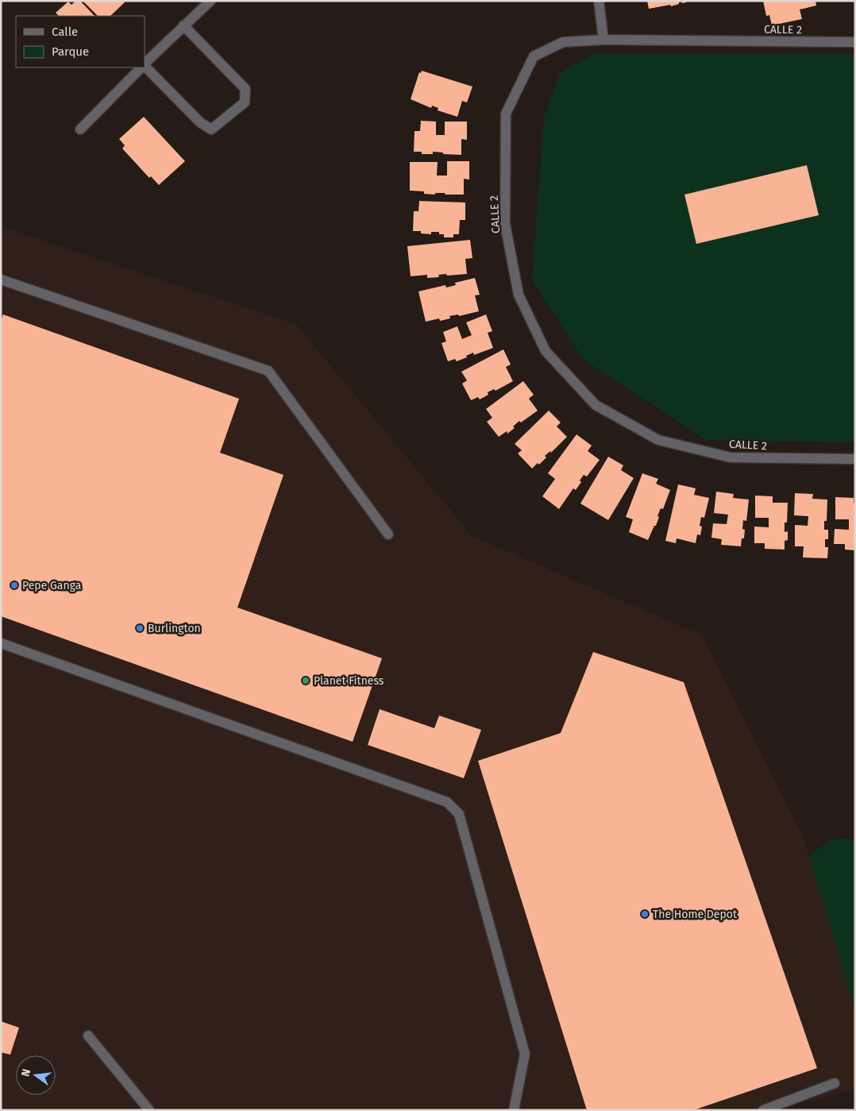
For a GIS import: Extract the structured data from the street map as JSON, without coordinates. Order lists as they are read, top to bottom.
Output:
{
  "streets": {
    "street": ["CALLE 2"]
  },
  "places": [
    "Pepe Ganga",
    "Burlington",
    "Planet Fitness",
    "The Home Depot"
  ],
  "legend": ["Calle", "Parque"],
  "north": "left"
}
